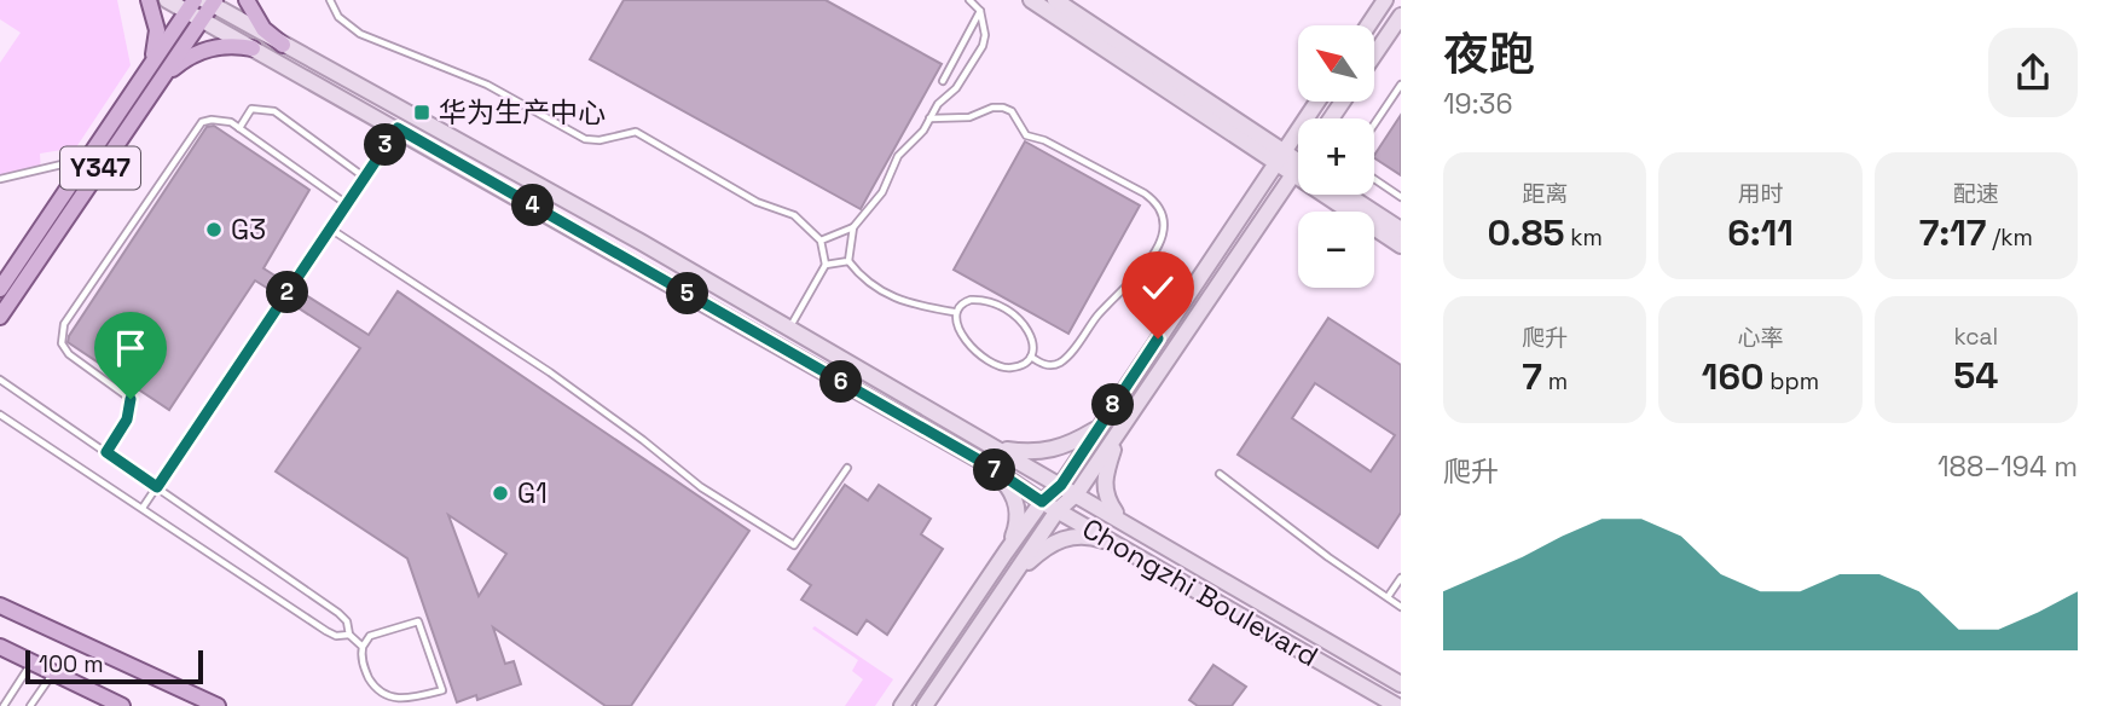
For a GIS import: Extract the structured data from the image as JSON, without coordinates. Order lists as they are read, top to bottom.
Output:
{
  "streets": {
    "main road": ["Y347", "Chongzhi Boulevard"]
  },
  "crossings": [
    ["Y347", "Chongzhi Boulevard"]
  ],
  "places": {
    "transit": ["华为生产中心"],
    "other": ["G3", "G1"]
  },
  "scale_bar": "100 m",
  "north": "top left",
  "page": {
    "heading": ["夜跑", "19:36"],
    "map_buttons": ["+", "−"],
    "pins": [
      "3",
      "4",
      "2",
      "5",
      "6",
      "8",
      "7"
    ],
    "stats": [
      ["距离", "0.85 km"],
      ["用时", "6:11"],
      ["配速", "7:17 /km"],
      ["爬升", "7 m"],
      ["心率", "160 bpm"],
      ["kcal", "54"]
    ],
    "chart": ["爬升", "188–194 m"],
    "scale": "100 m"
  }
}
